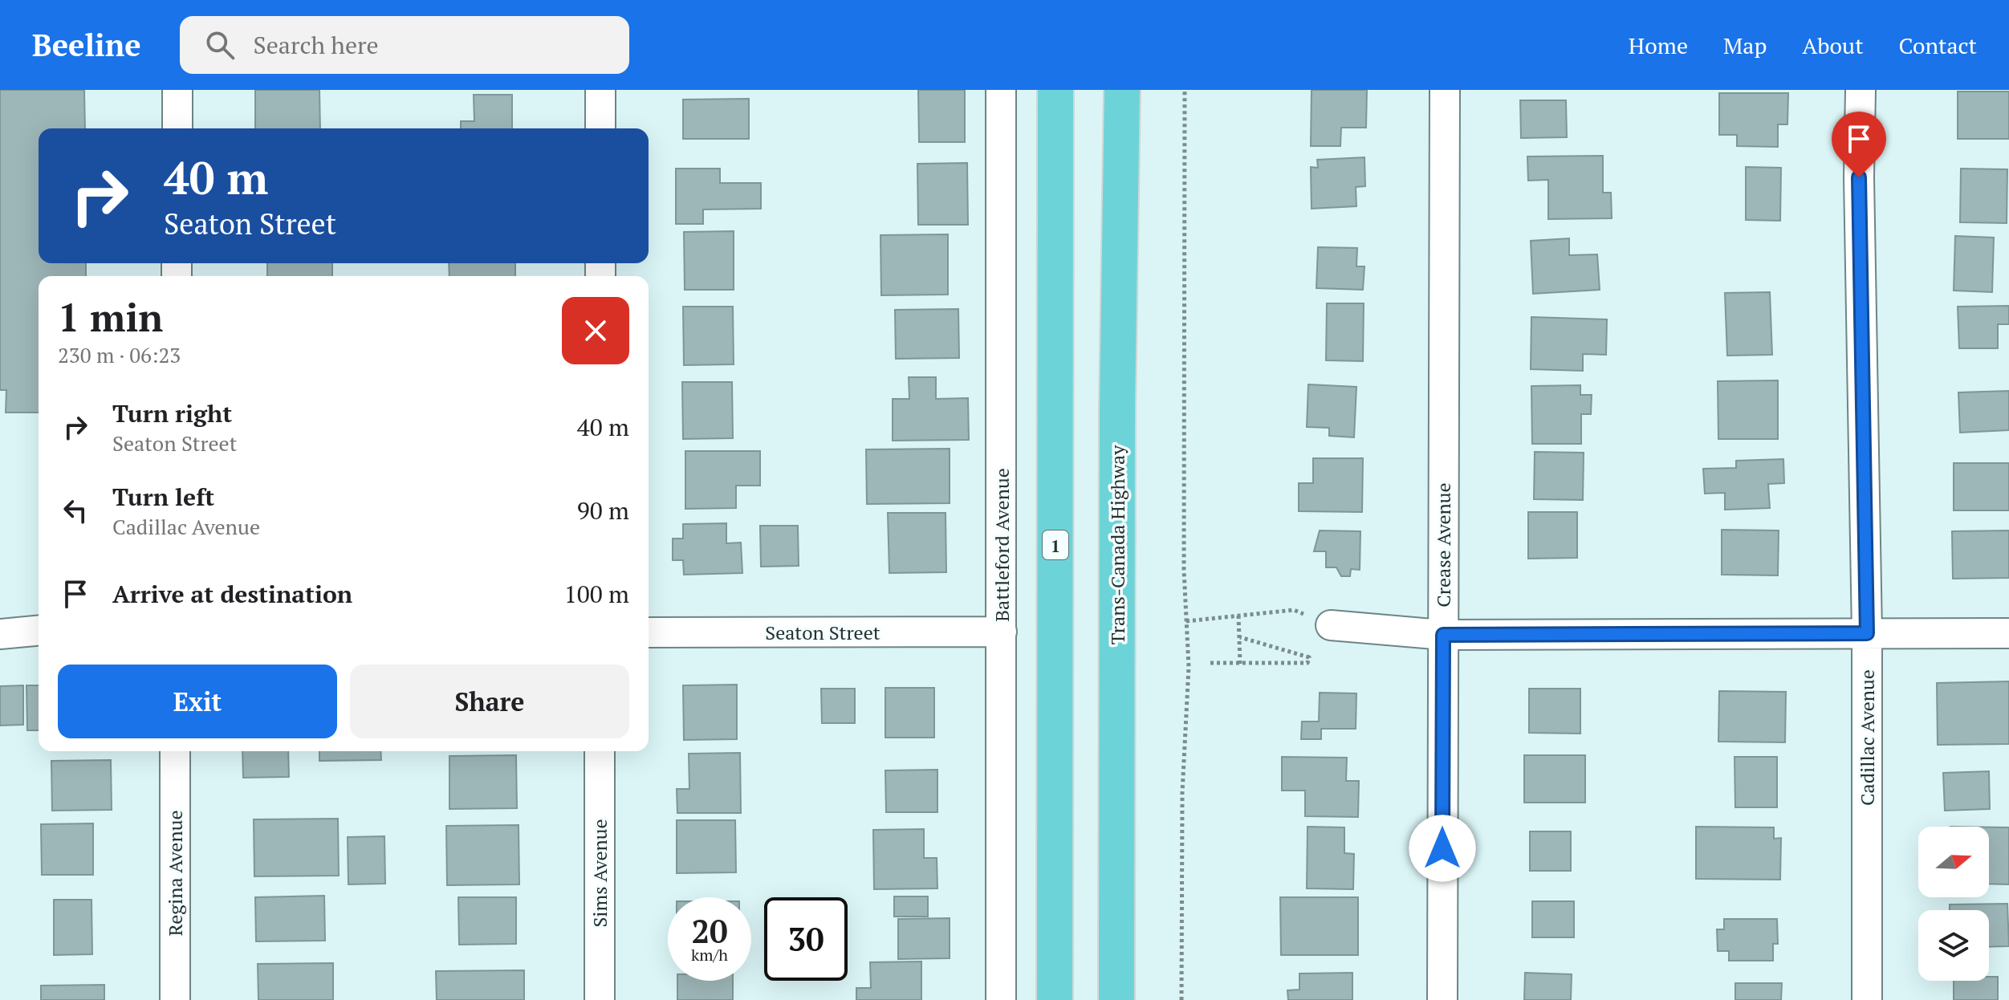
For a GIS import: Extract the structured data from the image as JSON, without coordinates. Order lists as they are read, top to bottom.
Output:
{
  "streets": {
    "highway": ["1", "Trans-Canada Highway"],
    "street": [
      "Battleford Avenue",
      "Crease Avenue",
      "Seaton Street",
      "Cadillac Avenue",
      "Regina Avenue",
      "Sims Avenue"
    ]
  },
  "crossings": [
    ["Battleford Avenue", "Seaton Street"]
  ],
  "north": "right",
  "page": {
    "header": "Beeline",
    "search": "Search here",
    "nav": [
      "Home",
      "Map",
      "About",
      "Contact"
    ],
    "turn": ["40 m", "Seaton Street"],
    "heading": ["1 min", "230 m · 06:23"],
    "list": [
      {
        "name": "Turn right",
        "note": "Seaton Street",
        "value": "40 m"
      },
      {
        "name": "Turn left",
        "note": "Cadillac Avenue",
        "value": "90 m"
      },
      {
        "name": "Arrive at destination",
        "value": "100 m"
      }
    ],
    "buttons": ["Exit", "Share"],
    "speed": "20 km/h",
    "limit": "30"
  }
}
